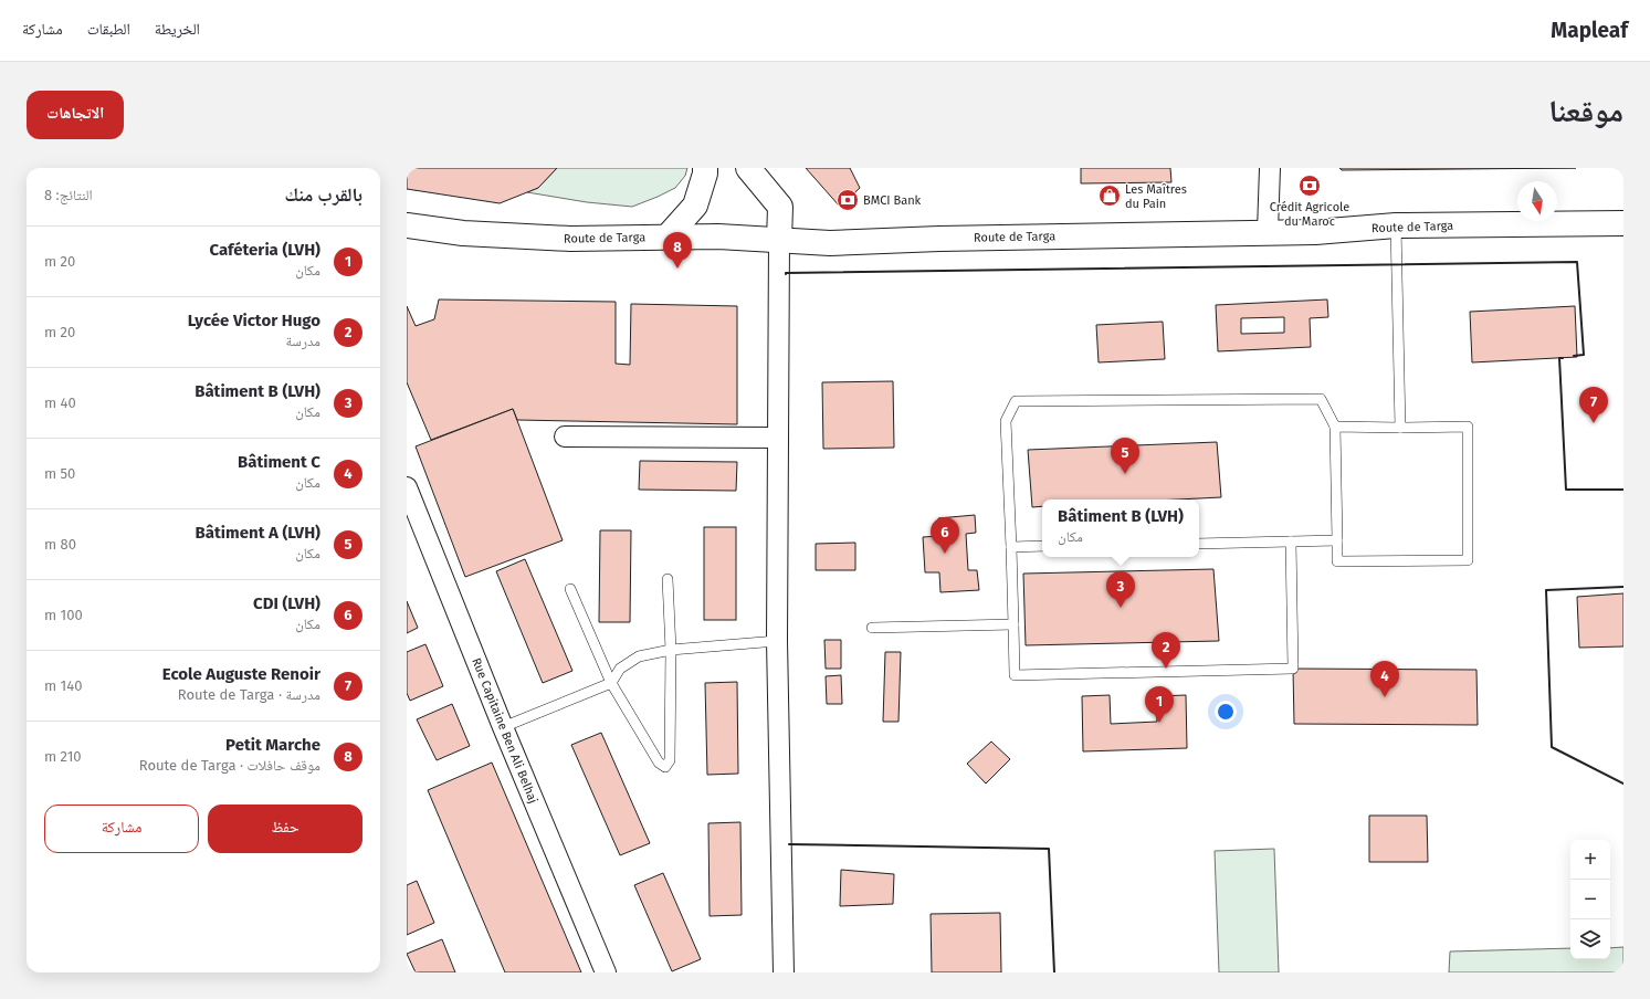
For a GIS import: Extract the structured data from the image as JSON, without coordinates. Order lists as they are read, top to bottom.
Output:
{
  "streets": {
    "main road": ["Route de Targa"],
    "street": ["Rue Capitaine Ben Ali Belhaj"]
  },
  "places": {
    "bank": ["Crédit Agricole du Maroc", "BMCI Bank"],
    "shop": ["Les Maîtres du Pain"]
  },
  "north": "bottom",
  "page": {
    "header": "Mapleaf",
    "nav": ["الخريطة", "الطبقات", "مشاركة"],
    "title": "موقعنا",
    "buttons": [
      "الاتجاهات",
      ["حفظ", "مشاركة"]
    ],
    "heading": ["بالقرب منك", "النتائج: 8"],
    "list": [
      {
        "mark": "1",
        "name": "Caféteria (LVH)",
        "note": "مكان",
        "value": "20 m"
      },
      {
        "mark": "2",
        "name": "Lycée Victor Hugo",
        "note": "مدرسة",
        "value": "20 m"
      },
      {
        "mark": "3",
        "name": "Bâtiment B (LVH)",
        "note": "مكان",
        "value": "40 m"
      },
      {
        "mark": "4",
        "name": "Bâtiment C",
        "note": "مكان",
        "value": "50 m"
      },
      {
        "mark": "5",
        "name": "Bâtiment A (LVH)",
        "note": "مكان",
        "value": "80 m"
      },
      {
        "mark": "6",
        "name": "CDI (LVH)",
        "note": "مكان",
        "value": "100 m"
      },
      {
        "mark": "7",
        "name": "Ecole Auguste Renoir",
        "note": "مدرسة · Route de Targa",
        "value": "140 m"
      },
      {
        "mark": "8",
        "name": "Petit Marche",
        "note": "موقف حافلات · Route de Targa",
        "value": "210 m"
      }
    ],
    "pins": [
      "8",
      "7",
      "5",
      "6",
      "3",
      "2",
      "4",
      "1"
    ],
    "popup": ["Bâtiment B (LVH)", "مكان"],
    "map_buttons": ["+", "−"]
  }
}
